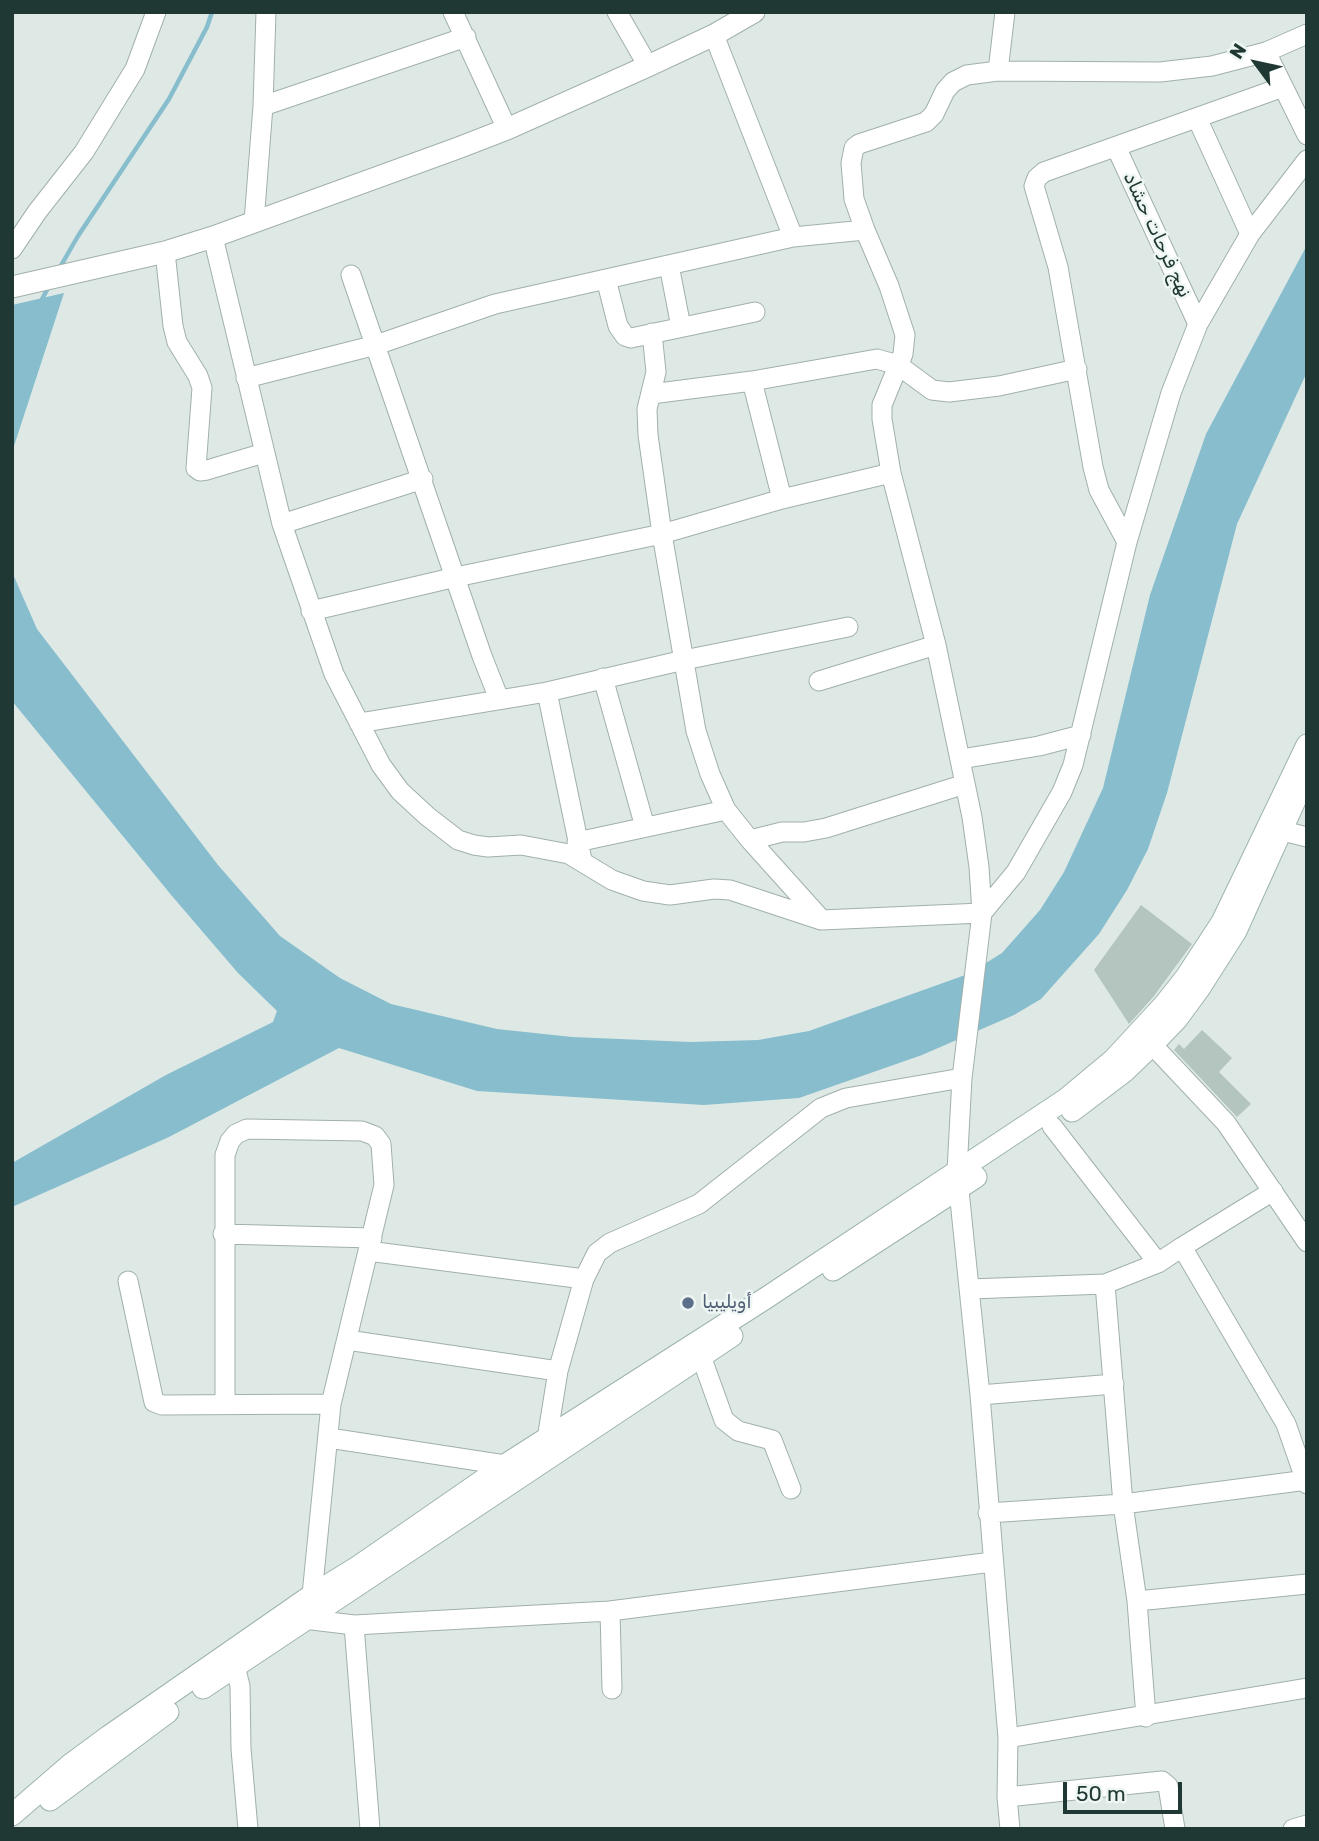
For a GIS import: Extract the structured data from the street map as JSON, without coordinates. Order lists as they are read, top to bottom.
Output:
{
  "streets": {
    "street": ["نهج فرحات حشاد"]
  },
  "places": ["أويليبيا"],
  "scale_bar": "50 m",
  "north": "top left"
}
